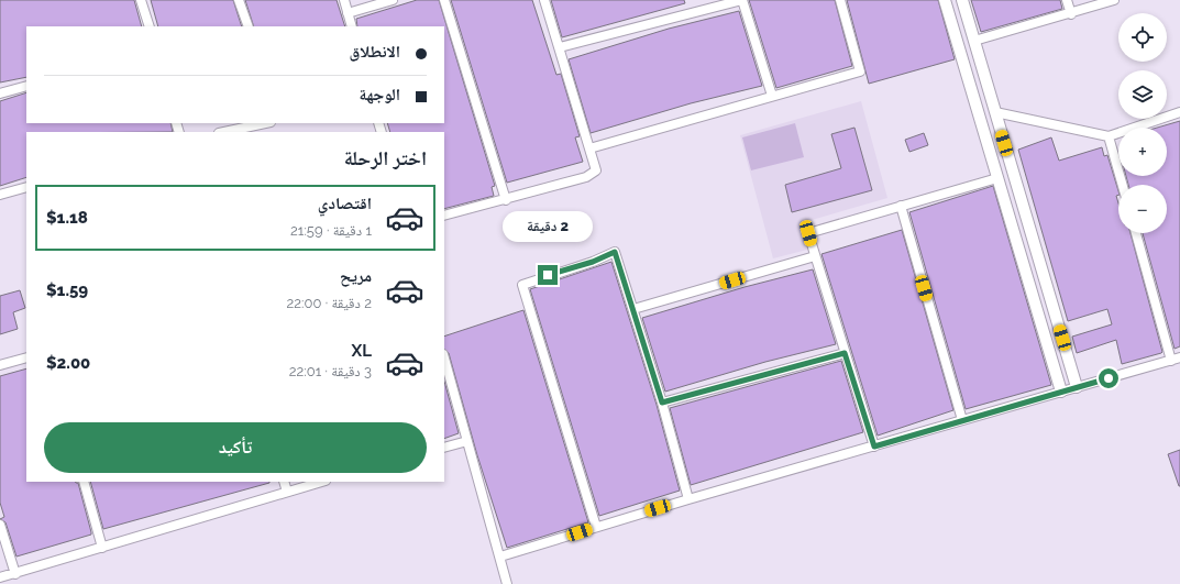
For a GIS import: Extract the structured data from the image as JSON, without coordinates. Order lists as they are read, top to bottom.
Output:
{
  "page": {
    "map_buttons": ["+", "−"],
    "banner": ["الانطلاق", "الوجهة"],
    "heading": "اختر الرحلة",
    "list": [
      {
        "name": "اقتصادي",
        "note": "1 دقيقة · 21:59",
        "value": "$1.18"
      },
      {
        "name": "مريح",
        "note": "2 دقيقة · 22:00",
        "value": "$1.59"
      },
      {
        "name": "XL",
        "note": "3 دقيقة · 22:01",
        "value": "$2.00"
      }
    ],
    "bubble": "2 دقيقة",
    "buttons": "تأكيد"
  }
}
